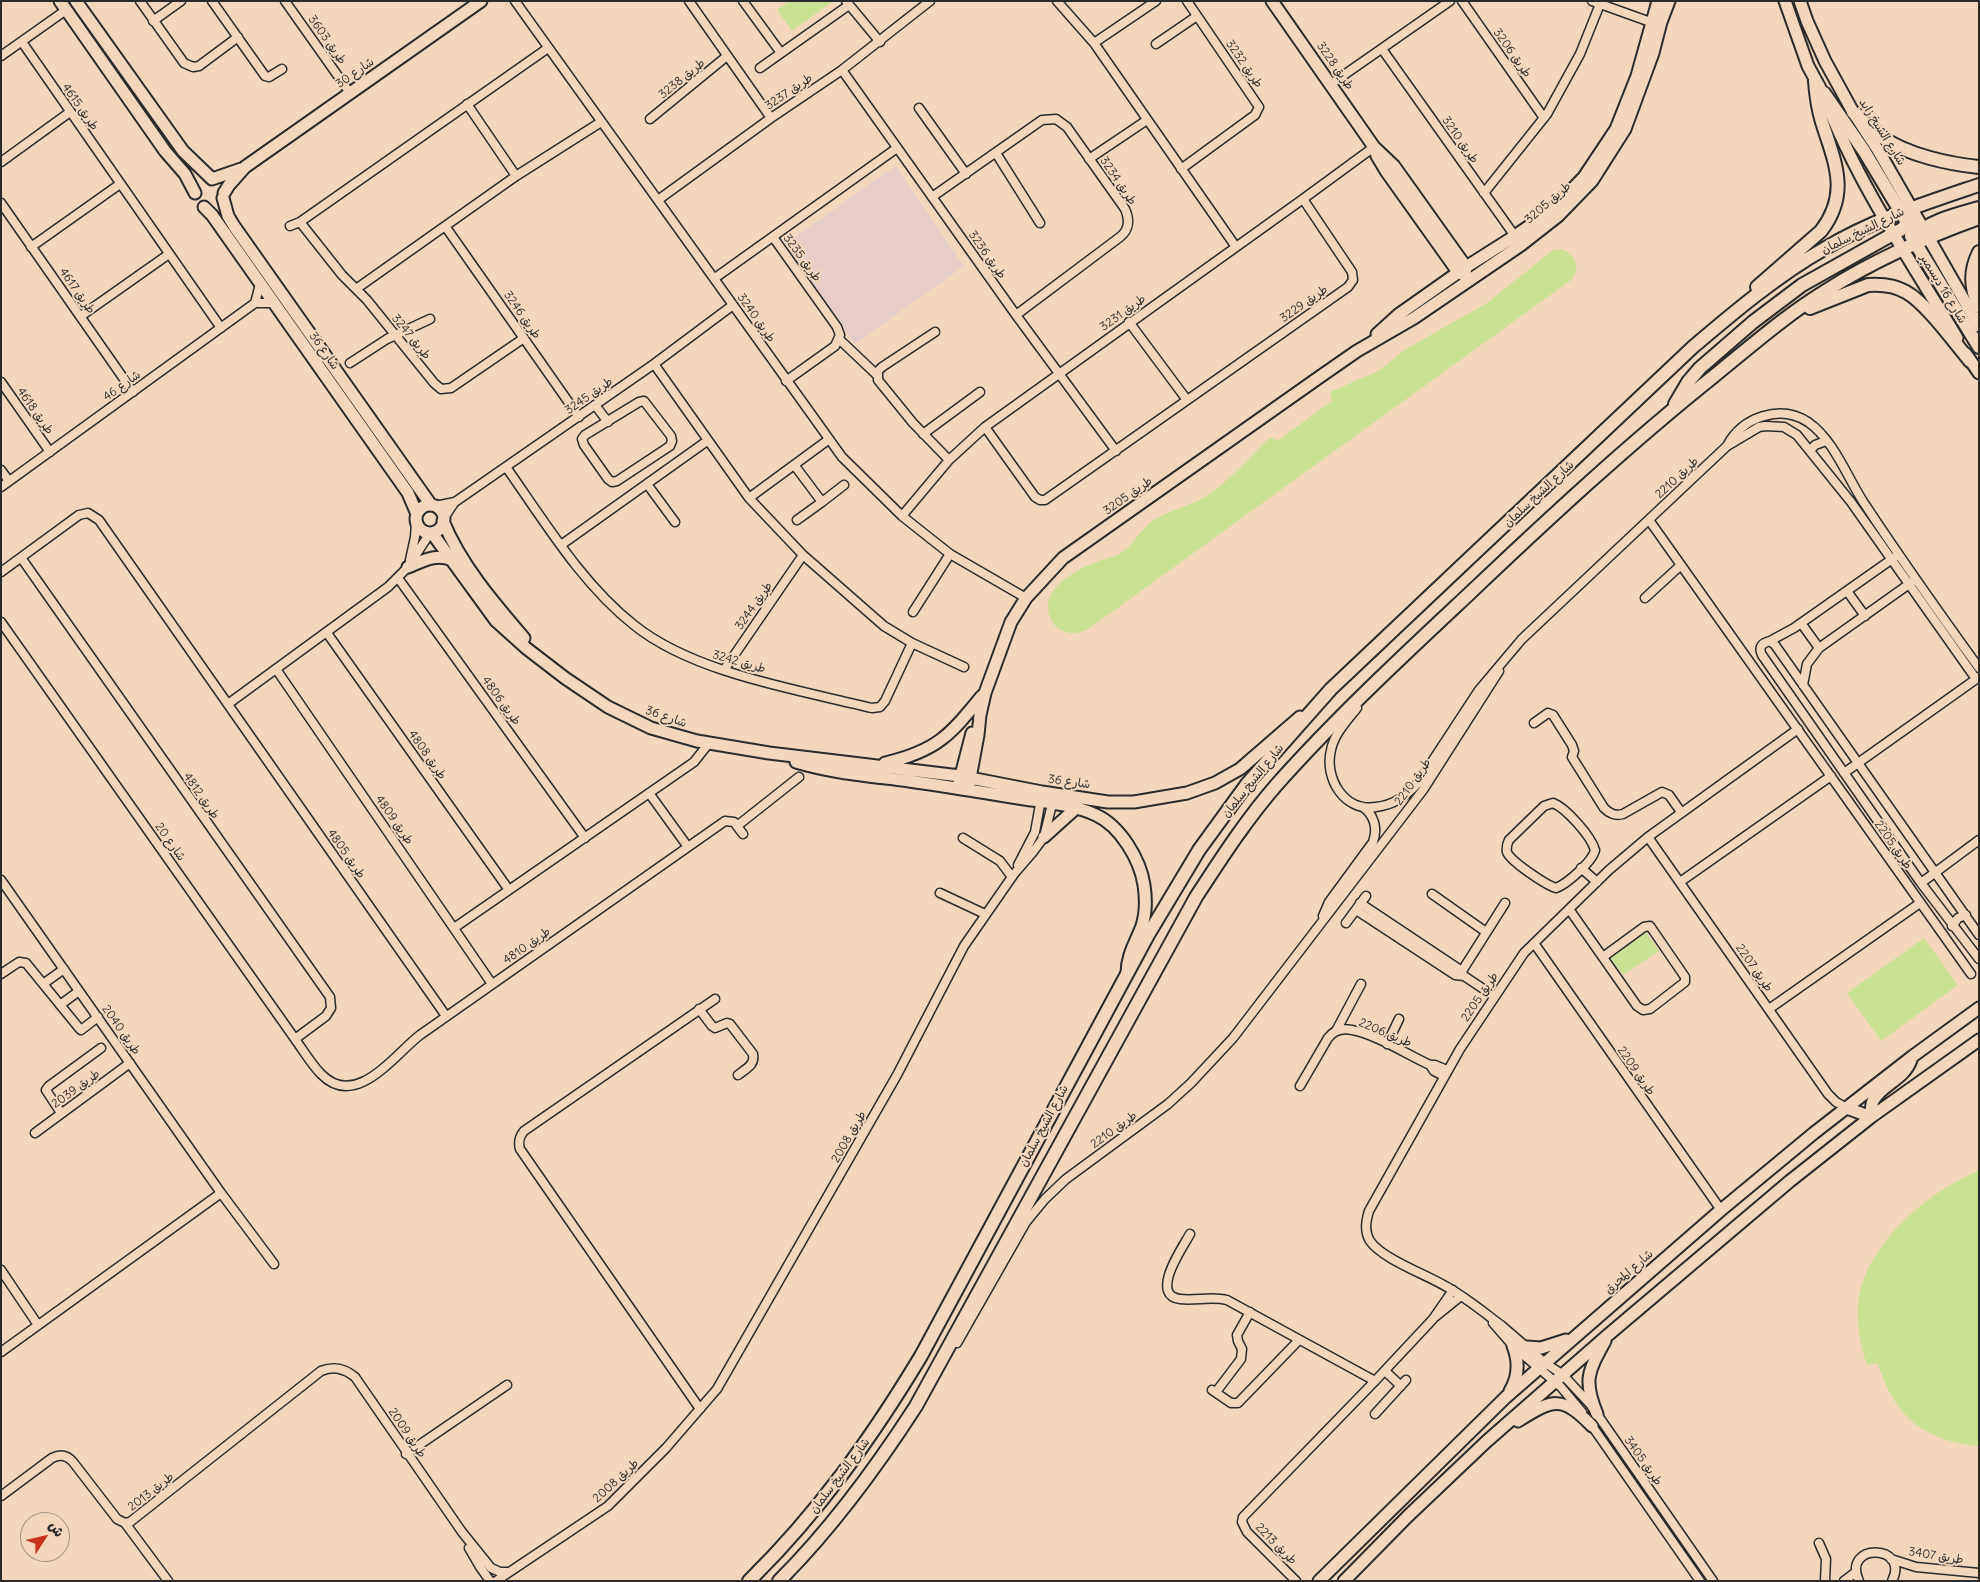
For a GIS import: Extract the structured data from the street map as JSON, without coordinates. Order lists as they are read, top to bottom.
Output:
{
  "streets": {
    "main road": ["شارع الشيخ سلمان"],
    "street": [
      "طريق 3603",
      "طريق 3206",
      "طريق 3232",
      "طريق 3228",
      "شارع 30",
      "طريق 3238",
      "طريق 3237",
      "طريق 4615",
      "شارع الشيخ زايد",
      "طريق 3210",
      "طريق 3234",
      "طريق 3205",
      "طريق 3236",
      "طريق 3235",
      "شارع 16 ديسمبر",
      "طريق 4617",
      "طريق 3229",
      "طريق 3231",
      "طريق 3246",
      "طريق 3240",
      "طريق 3247",
      "شارع 36",
      "شارع 46",
      "طريق 3245",
      "طريق 4618",
      "طريق 2210",
      "طريق 3244",
      "طريق 3242",
      "طريق 4806",
      "طريق 4808",
      "طريق 4812",
      "طريق 4809",
      "شارع 20",
      "طريق 2205",
      "طريق 4805",
      "طريق 4810",
      "طريق 2207",
      "طريق 2040",
      "طريق 2206",
      "طريق 2209",
      "طريق 2039",
      "طريق 2008",
      "شارع المحرق",
      "طريق 2009",
      "طريق 3405",
      "طريق 2013",
      "طريق 2213",
      "طريق 3407"
    ]
  },
  "crossings": [
    ["طريق 3603", "شارع 30"],
    ["طريق 3228", "طريق 3205"],
    ["طريق 3228", "طريق 3231"],
    ["شارع 30", "شارع 36"],
    ["طريق 3237", "طريق 3236"],
    ["طريق 3237", "طريق 3240"],
    ["طريق 4615", "شارع 46"],
    ["شارع الشيخ زايد", "شارع الشيخ سلمان"],
    ["طريق 3210", "طريق 3205"],
    ["طريق 3234", "طريق 3236"],
    ["طريق 3205", "طريق 3240"],
    ["طريق 3205", "شارع 36"],
    ["شارع الشيخ سلمان", "شارع 16 ديسمبر"],
    ["شارع الشيخ سلمان", "شارع 36"],
    ["شارع الشيخ سلمان", "طريق 2210"],
    ["طريق 3236", "طريق 3235"],
    ["طريق 3236", "طريق 3229"],
    ["طريق 3236", "طريق 3231"],
    ["طريق 4617", "شارع 46"],
    ["طريق 3229", "طريق 3231"],
    ["طريق 3231", "طريق 3240"],
    ["طريق 3246", "طريق 3247"],
    ["طريق 3246", "طريق 3245"],
    ["طريق 3240", "طريق 3245"],
    ["شارع 36", "طريق 3245"],
    ["شارع 36", "طريق 2008"],
    ["شارع 46", "طريق 4618"],
    ["طريق 3245", "طريق 3242"],
    ["طريق 2210", "طريق 2205"],
    ["طريق 3244", "طريق 3242"],
    ["طريق 4812", "شارع 20"],
    ["طريق 4812", "طريق 4805"],
    ["طريق 4809", "طريق 4810"],
    ["شارع 20", "طريق 4810"],
    ["طريق 2205", "طريق 2207"],
    ["طريق 2205", "طريق 2206"],
    ["طريق 2205", "طريق 2209"],
    ["طريق 2205", "شارع المحرق"],
    ["طريق 2205", "طريق 3405"],
    ["طريق 4805", "طريق 4810"],
    ["طريق 2207", "شارع المحرق"],
    ["طريق 2040", "طريق 2039"],
    ["طريق 2209", "شارع المحرق"],
    ["طريق 2008", "طريق 2009"],
    ["شارع المحرق", "طريق 3405"],
    ["طريق 2009", "طريق 2013"]
  ],
  "north": "top right"
}
